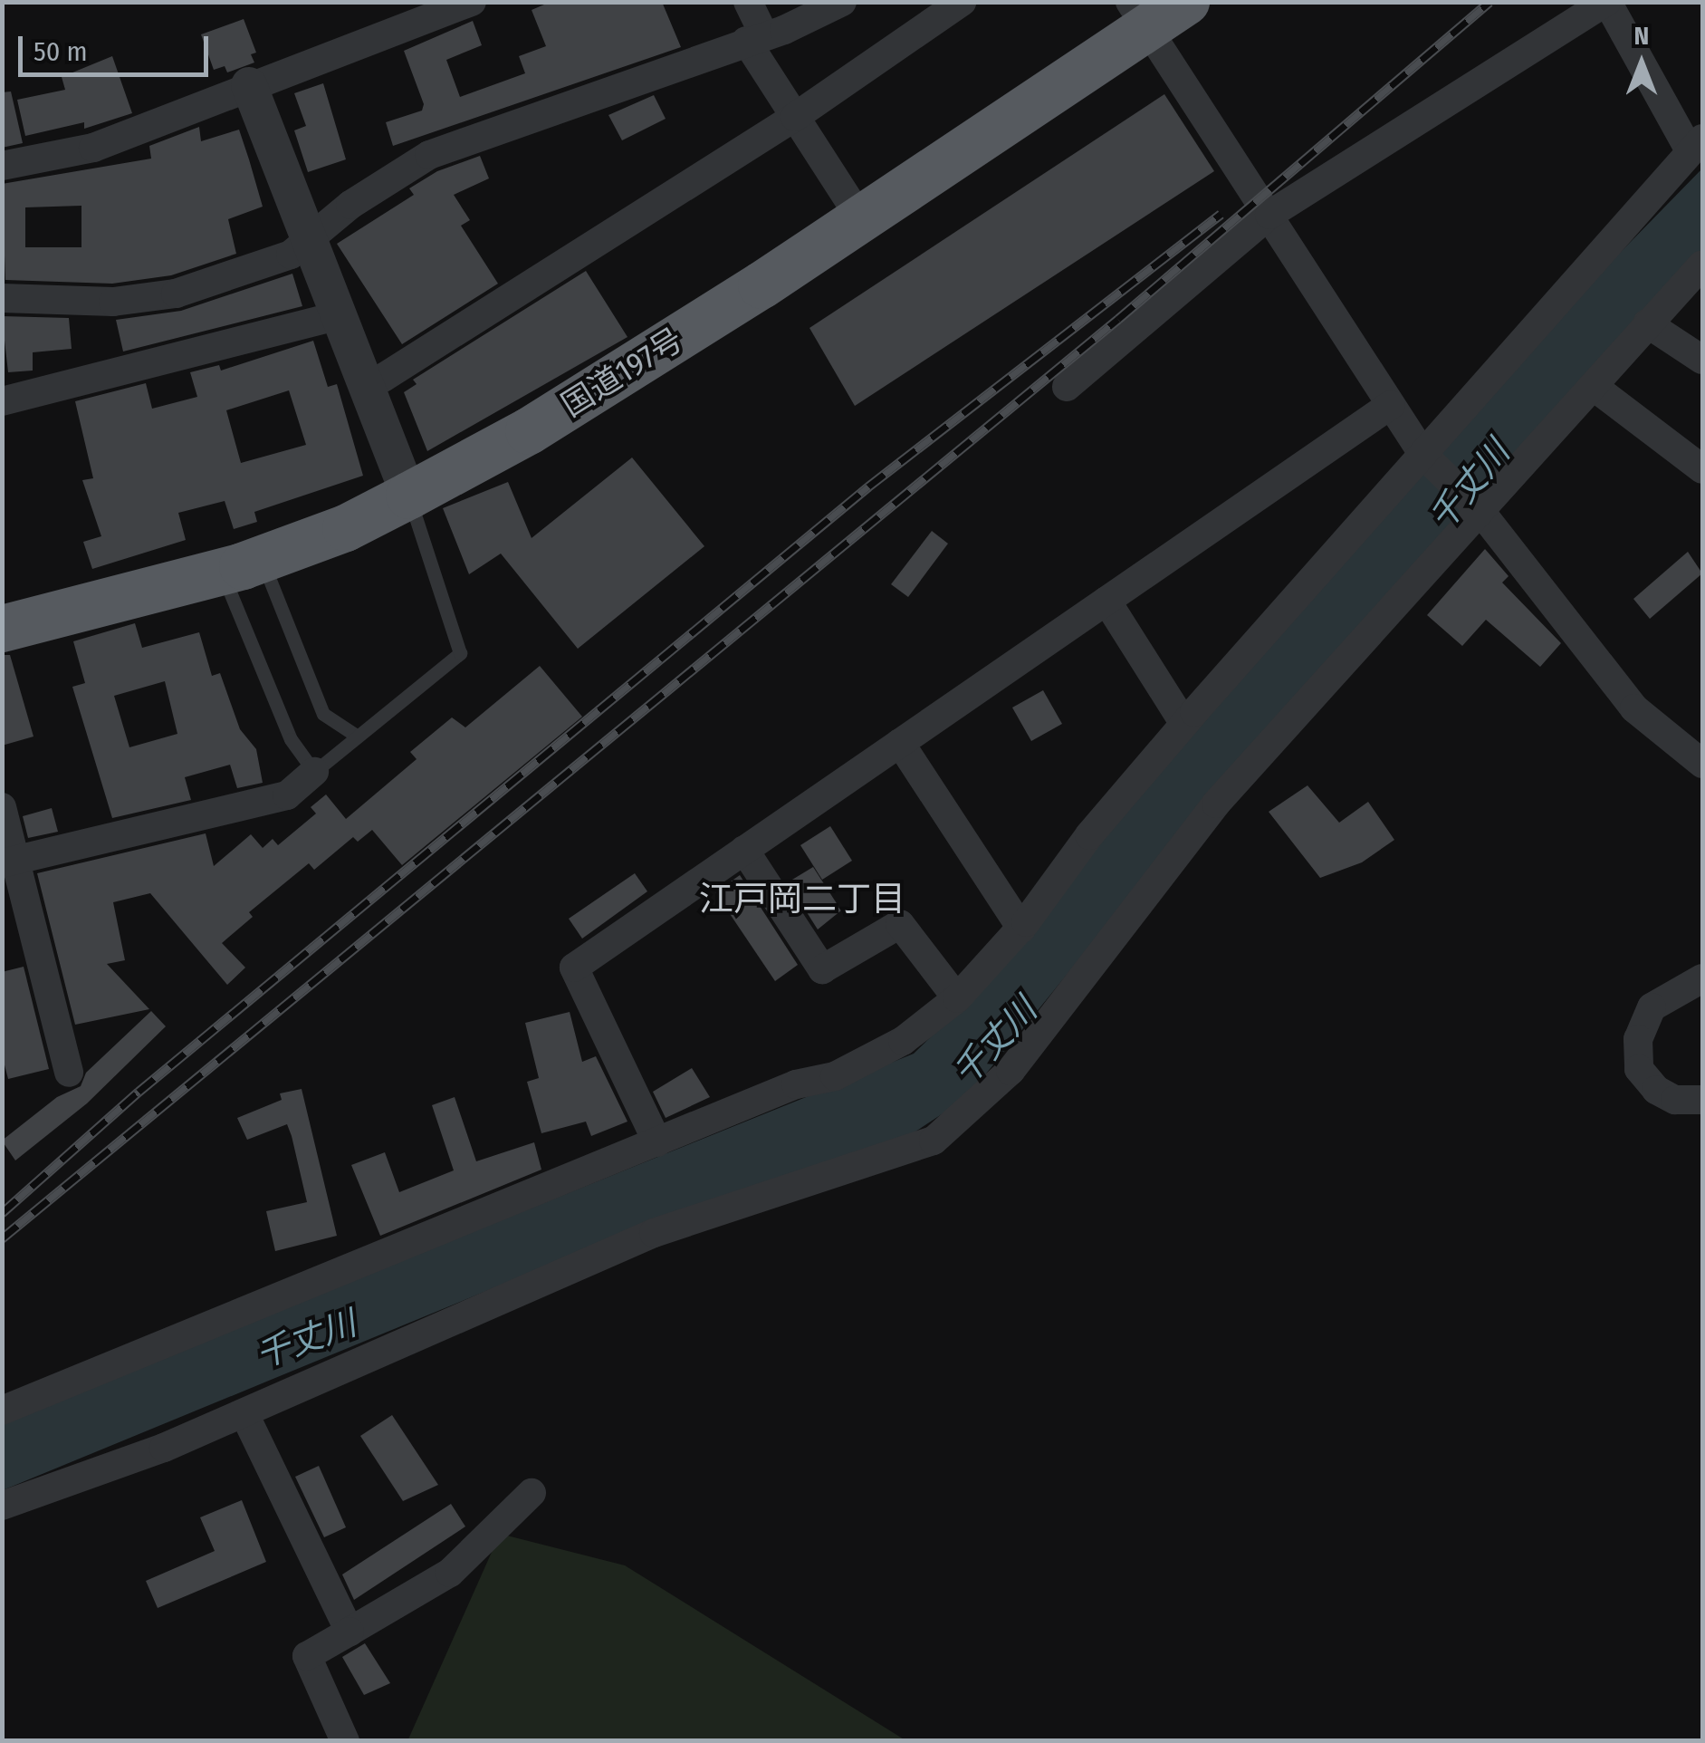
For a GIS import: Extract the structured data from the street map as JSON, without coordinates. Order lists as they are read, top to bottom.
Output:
{
  "streets": {
    "highway": ["国道197号"]
  },
  "districts": ["江戸岡二丁目"],
  "water": ["千丈川"],
  "scale_bar": "50 m",
  "north": "top"
}
